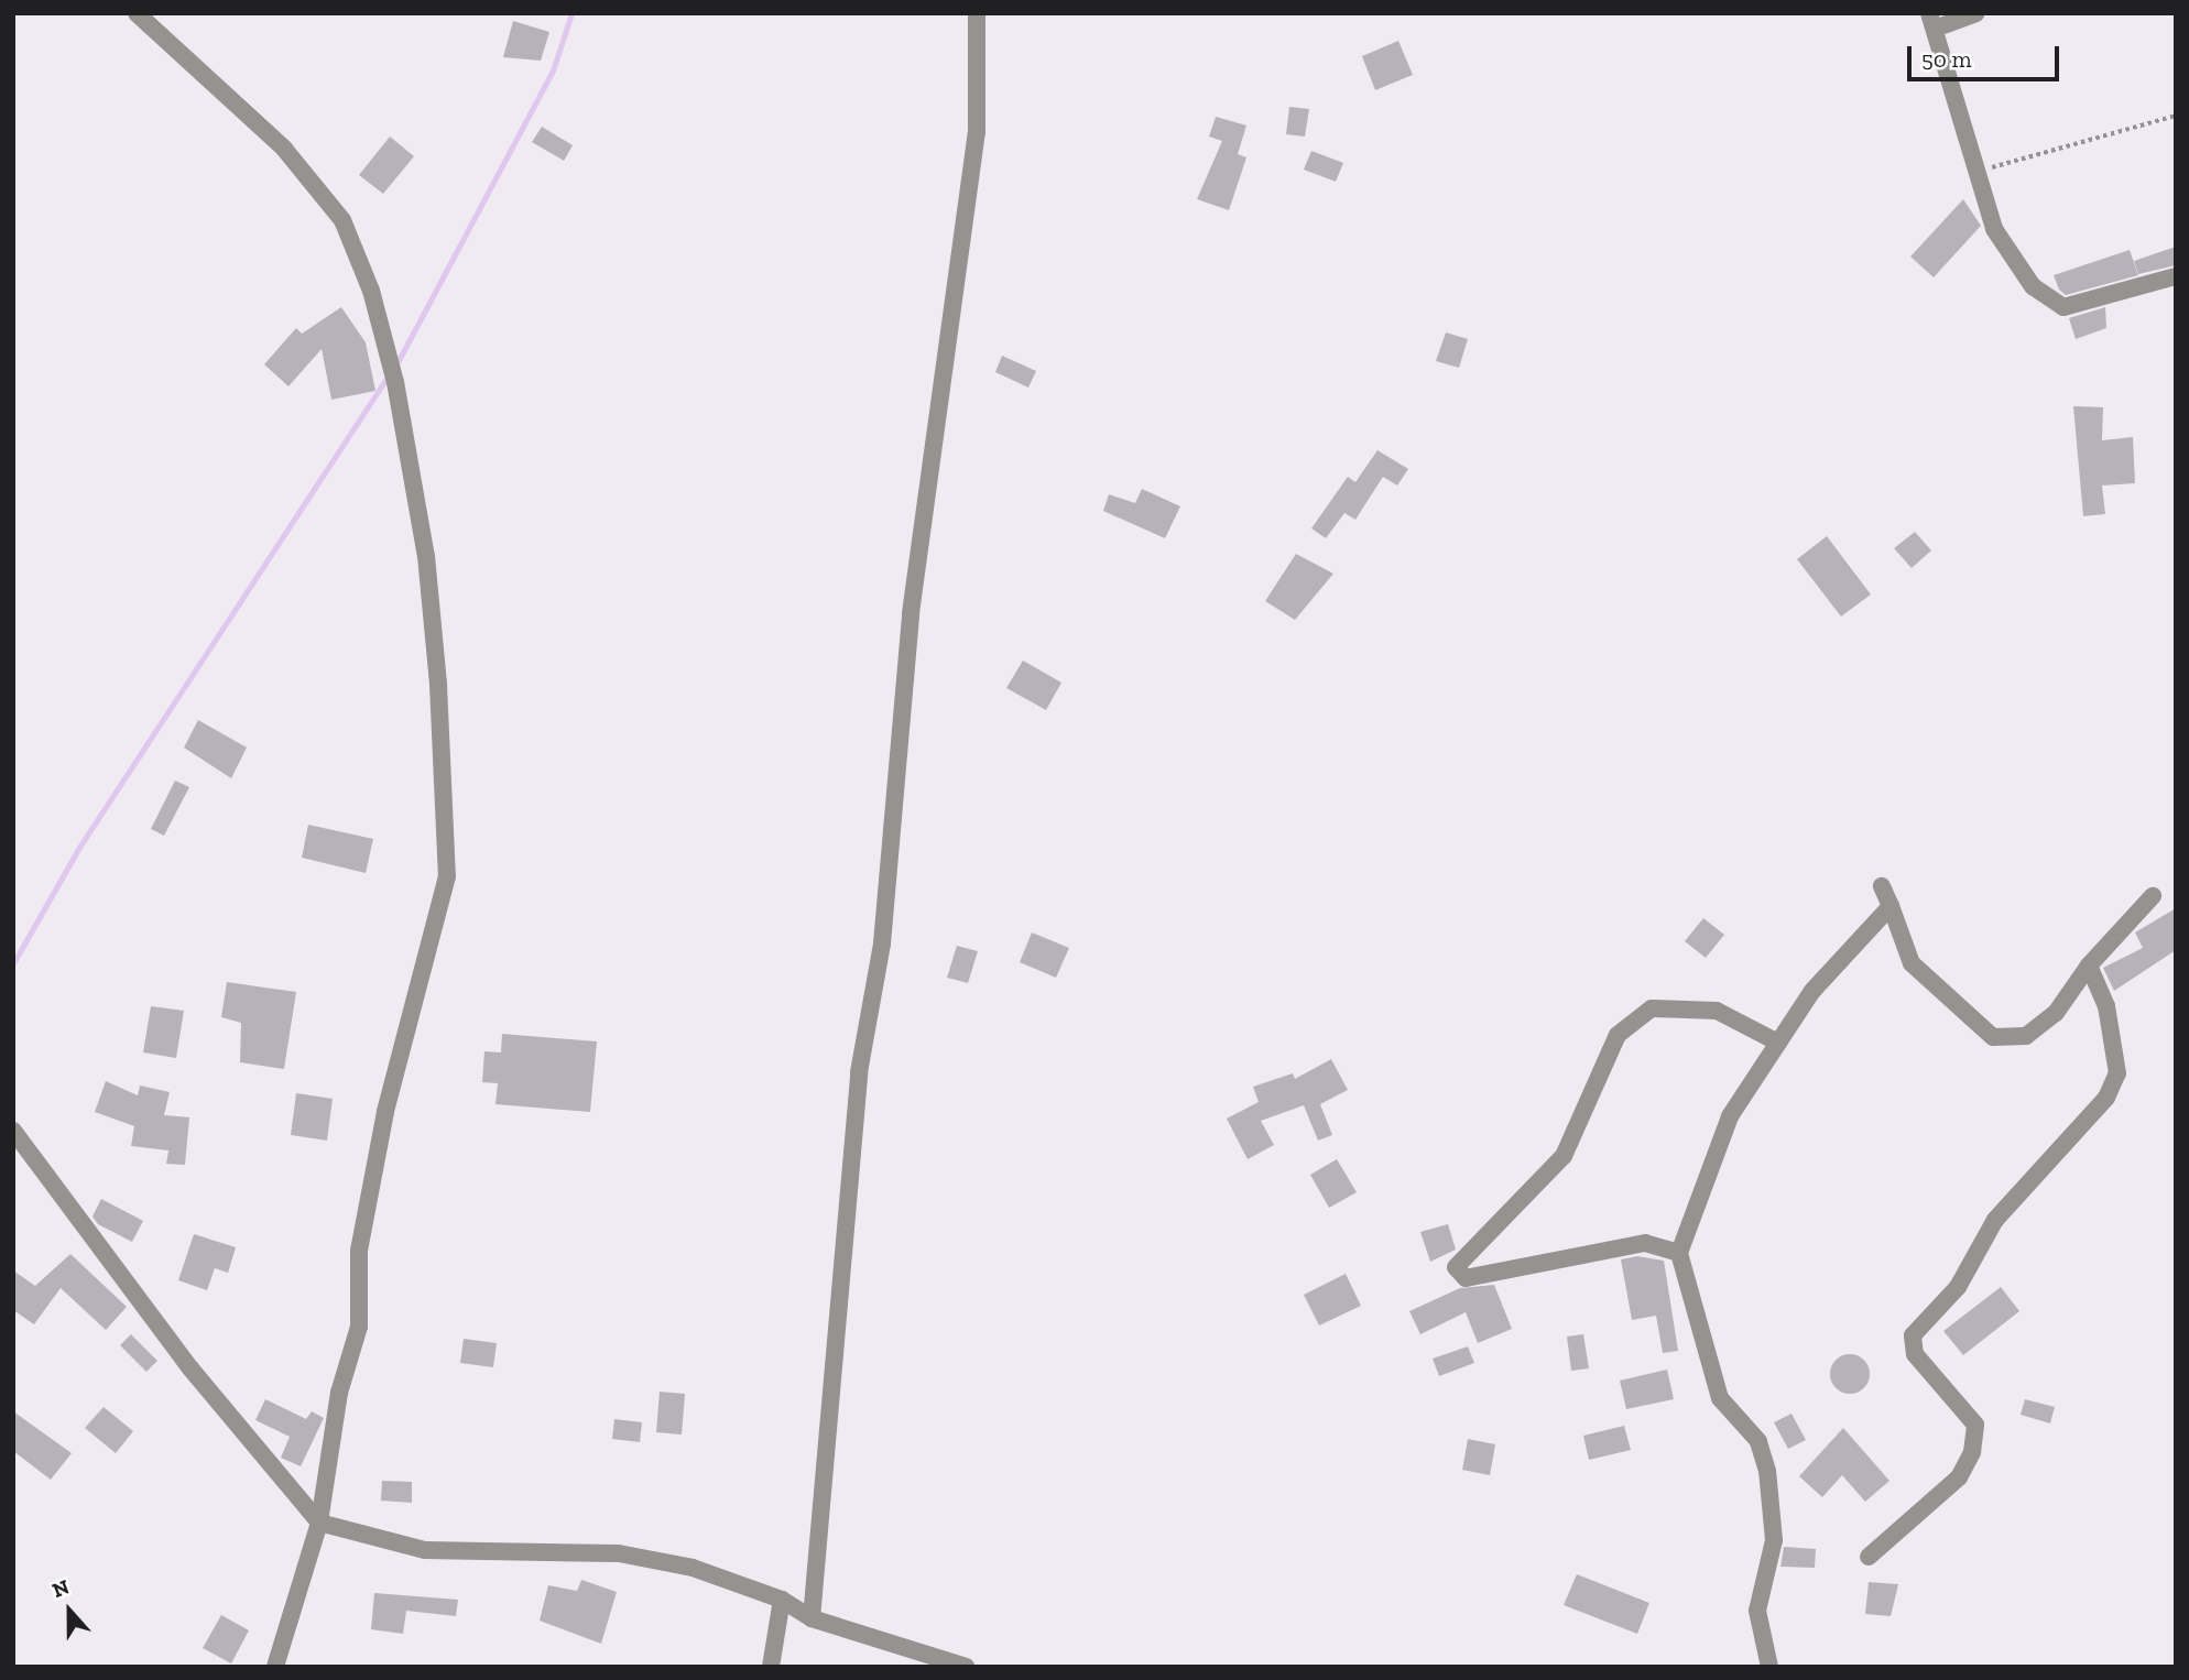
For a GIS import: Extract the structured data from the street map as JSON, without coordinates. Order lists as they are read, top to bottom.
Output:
{
  "scale_bar": "50 m",
  "north": "top"
}
